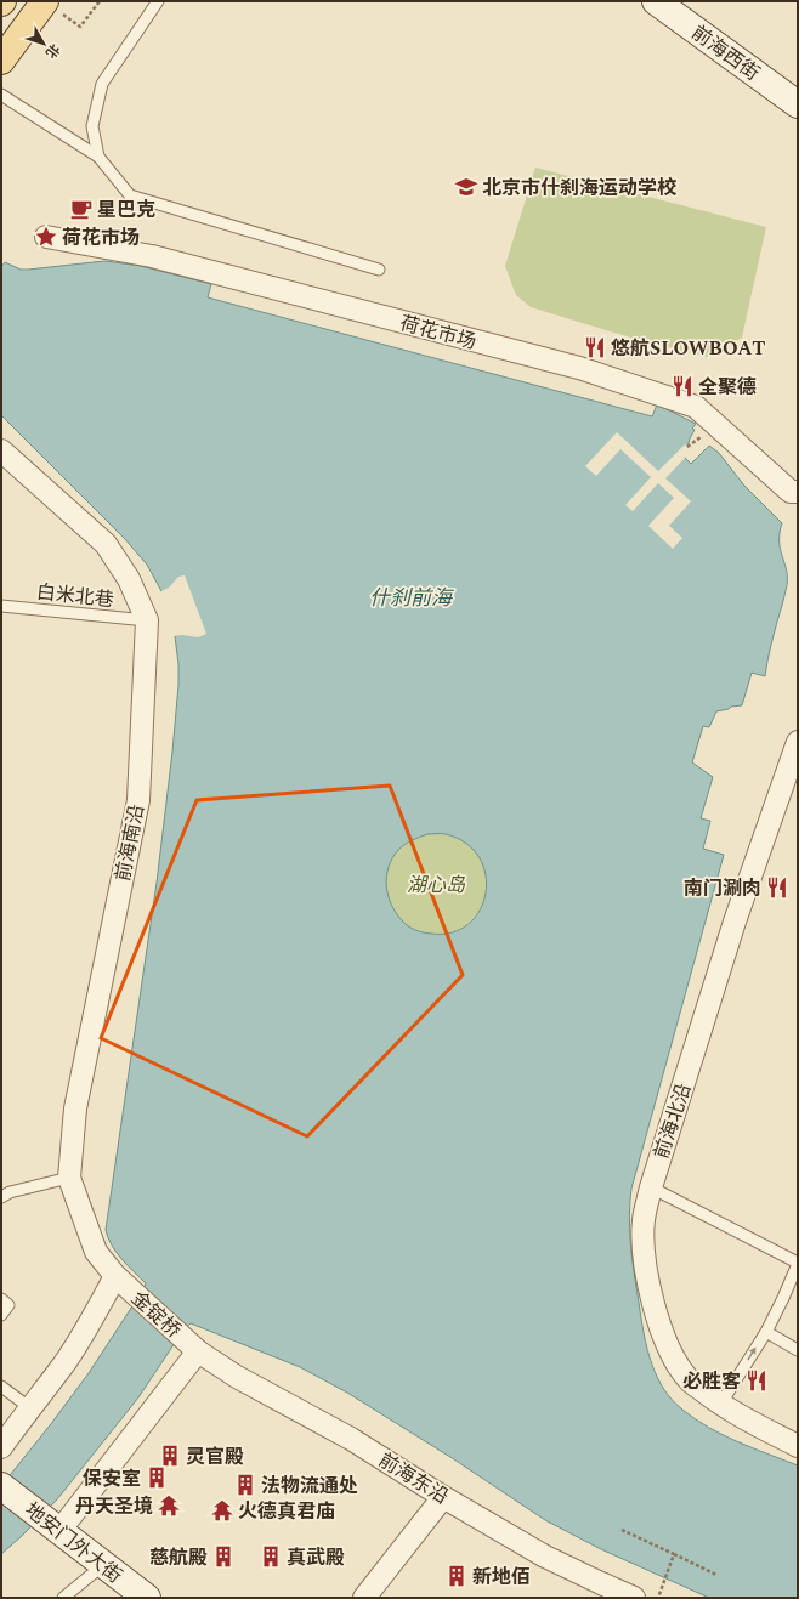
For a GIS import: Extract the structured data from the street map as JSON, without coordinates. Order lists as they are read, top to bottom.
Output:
{
  "streets": {
    "main road": ["前海西街", "地安门外大街"],
    "street": [
      "荷花市场",
      "前海南沿",
      "前海北沿",
      "金锭桥",
      "前海东沿"
    ],
    "lane": ["白米北巷"]
  },
  "crossings": [
    ["白米北巷", "前海南沿"],
    ["前海南沿", "金锭桥"],
    ["金锭桥", "前海东沿"]
  ],
  "water": ["什刹前海"],
  "parks": ["湖心岛"],
  "places": {
    "school or university": ["北京市什刹海运动学校"],
    "cafe": ["星巴克"],
    "place": ["荷花市场"],
    "restaurant": [
      "悠航SLOWBOAT",
      "全聚德",
      "南门涮肉",
      "必胜客"
    ],
    "building": [
      "灵官殿",
      "保安室",
      "法物流通处",
      "慈航殿",
      "真武殿",
      "新地佰"
    ],
    "temple": ["丹天圣境", "火德真君庙"]
  },
  "north": "bottom right"
}
